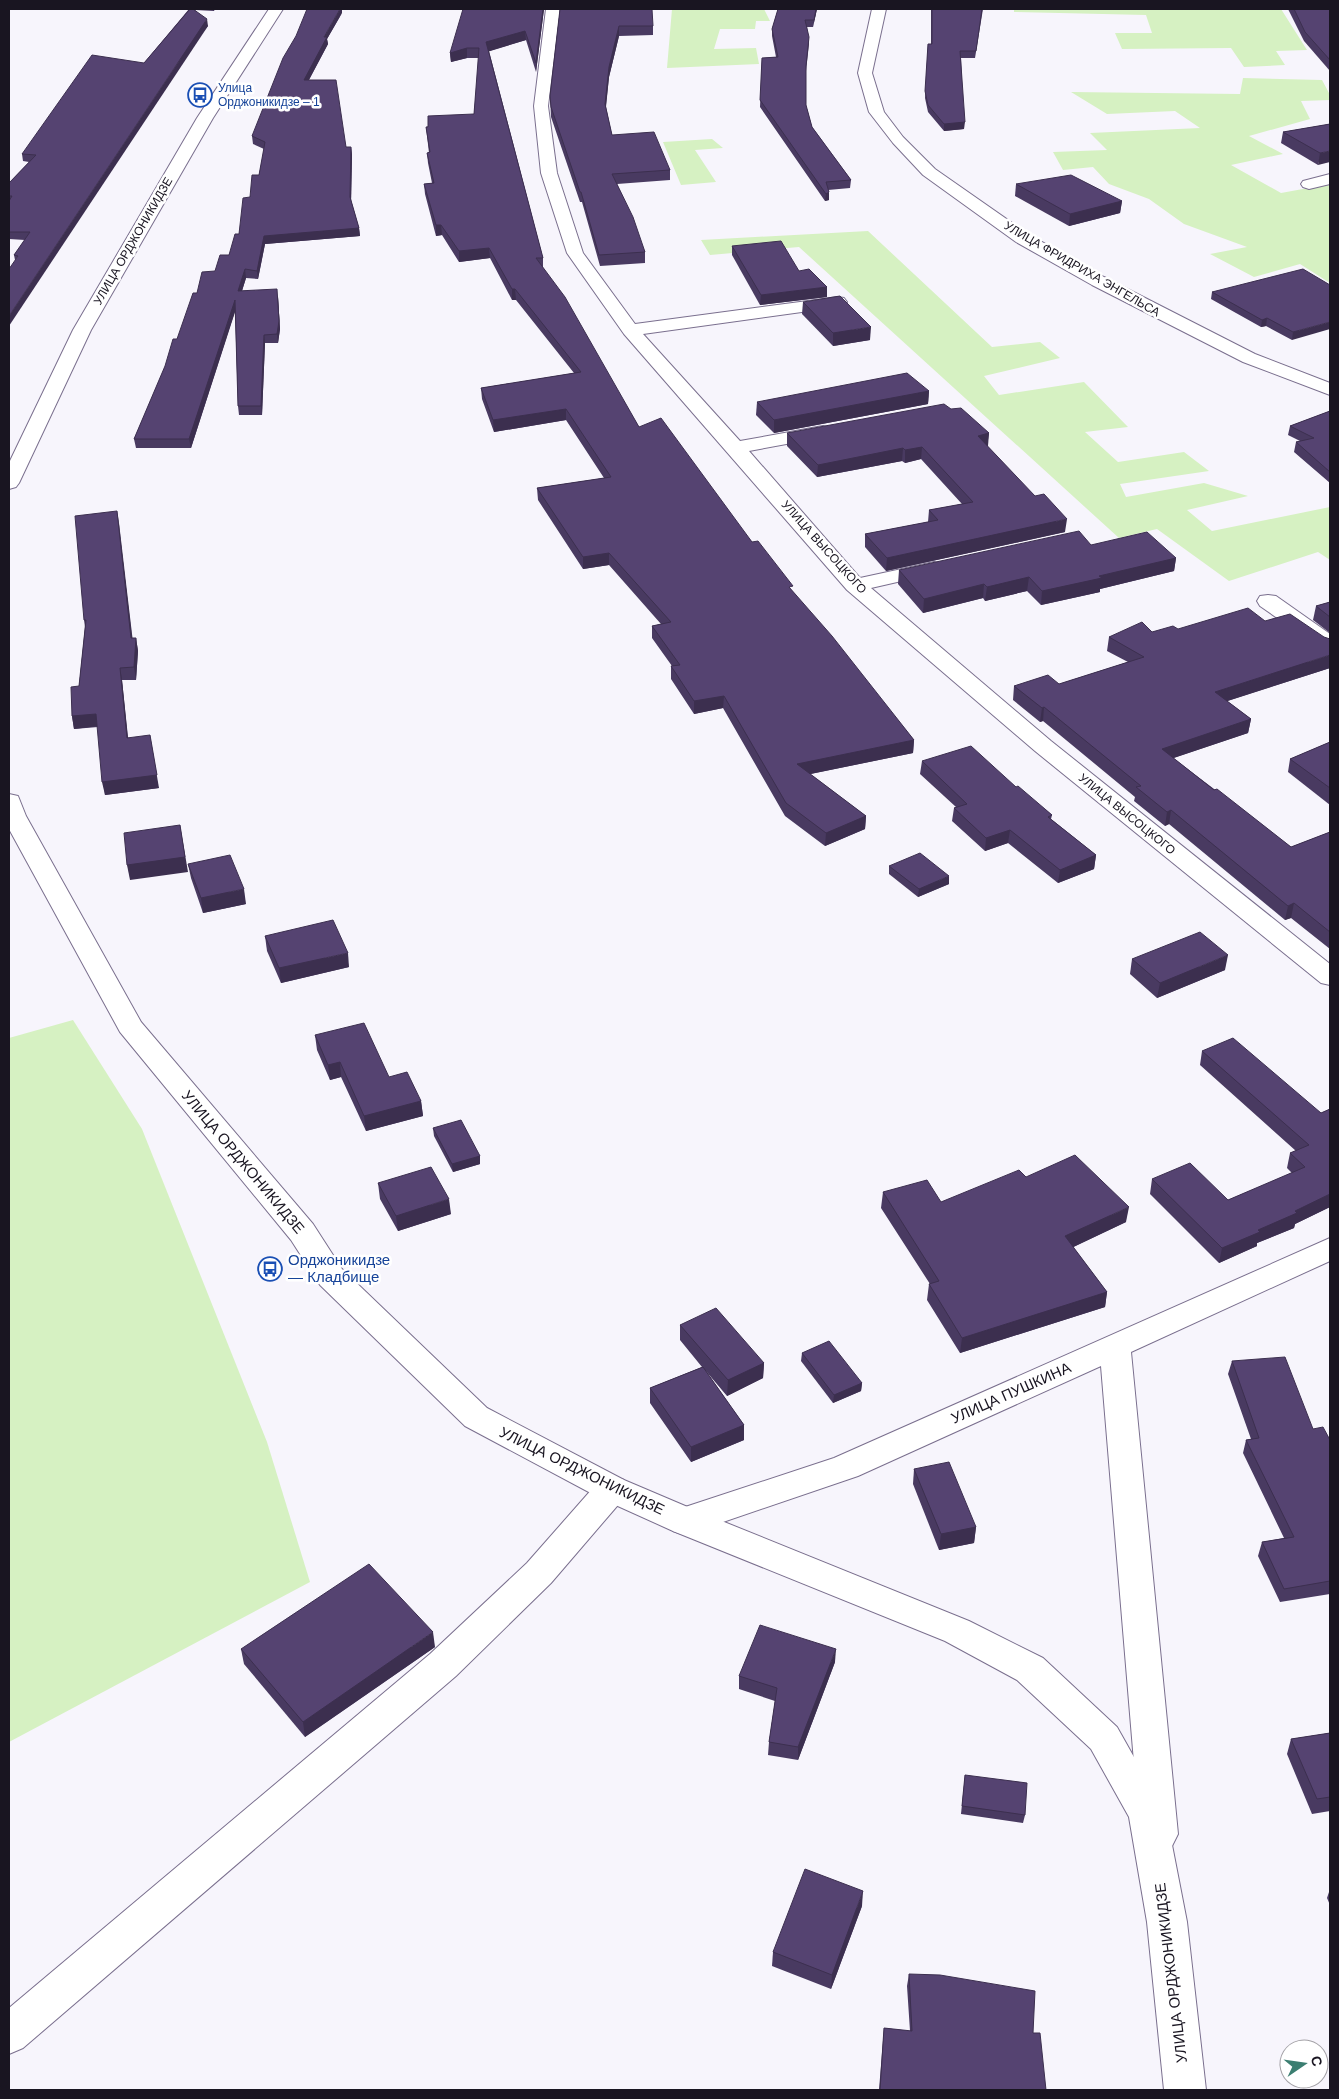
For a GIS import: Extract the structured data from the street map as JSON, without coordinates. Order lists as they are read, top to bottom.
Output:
{
  "streets": {
    "street": [
      "УЛИЦА ОРДЖОНИКИДЗЕ",
      "УЛИЦА ФРИДРИХА ЭНГЕЛЬСА",
      "УЛИЦА ВЫСОЦКОГО",
      "УЛИЦА ПУШКИНА"
    ]
  },
  "crossings": [
    ["УЛИЦА ОРДЖОНИКИДЗЕ", "УЛИЦА ПУШКИНА"]
  ],
  "places": {
    "bus stop": ["Улица Орджоникидзе – 1", "Орджоникидзе — Кладбище"]
  },
  "north": "right"
}
